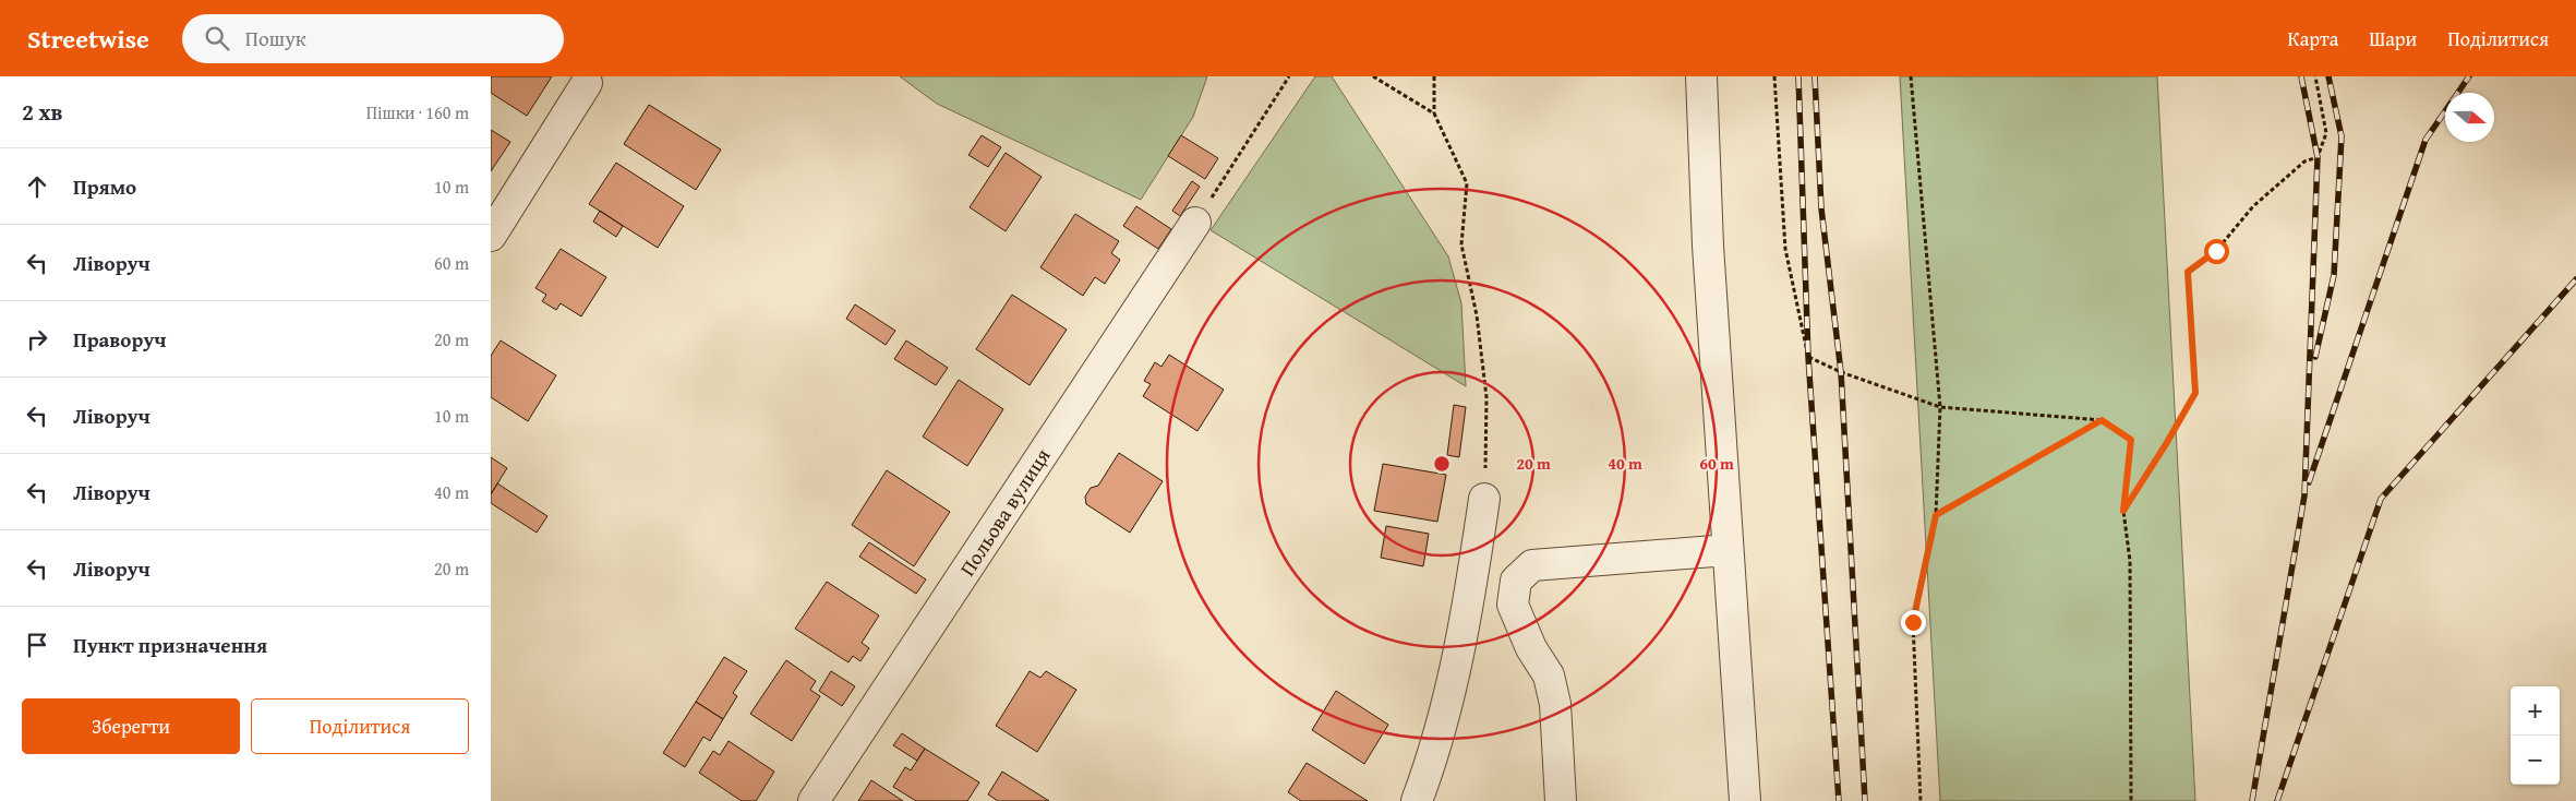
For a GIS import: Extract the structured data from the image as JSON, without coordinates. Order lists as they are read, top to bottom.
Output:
{
  "streets": {
    "street": ["Польова вулиця"]
  },
  "north": "right",
  "page": {
    "header": "Streetwise",
    "search": "Пошук",
    "nav": ["Карта", "Шари", "Поділитися"],
    "heading": ["2 хв", "Пішки · 160 m"],
    "list": [
      ["Прямо", "10 m"],
      ["Ліворуч", "60 m"],
      ["Праворуч", "20 m"],
      ["Ліворуч", "10 m"],
      ["Ліворуч", "40 m"],
      ["Ліворуч", "20 m"],
      "Пункт призначення"
    ],
    "buttons": ["Зберегти", "Поділитися"],
    "map_buttons": ["+", "−"]
  },
  "rings": ["20 m", "40 m", "60 m"]
}
